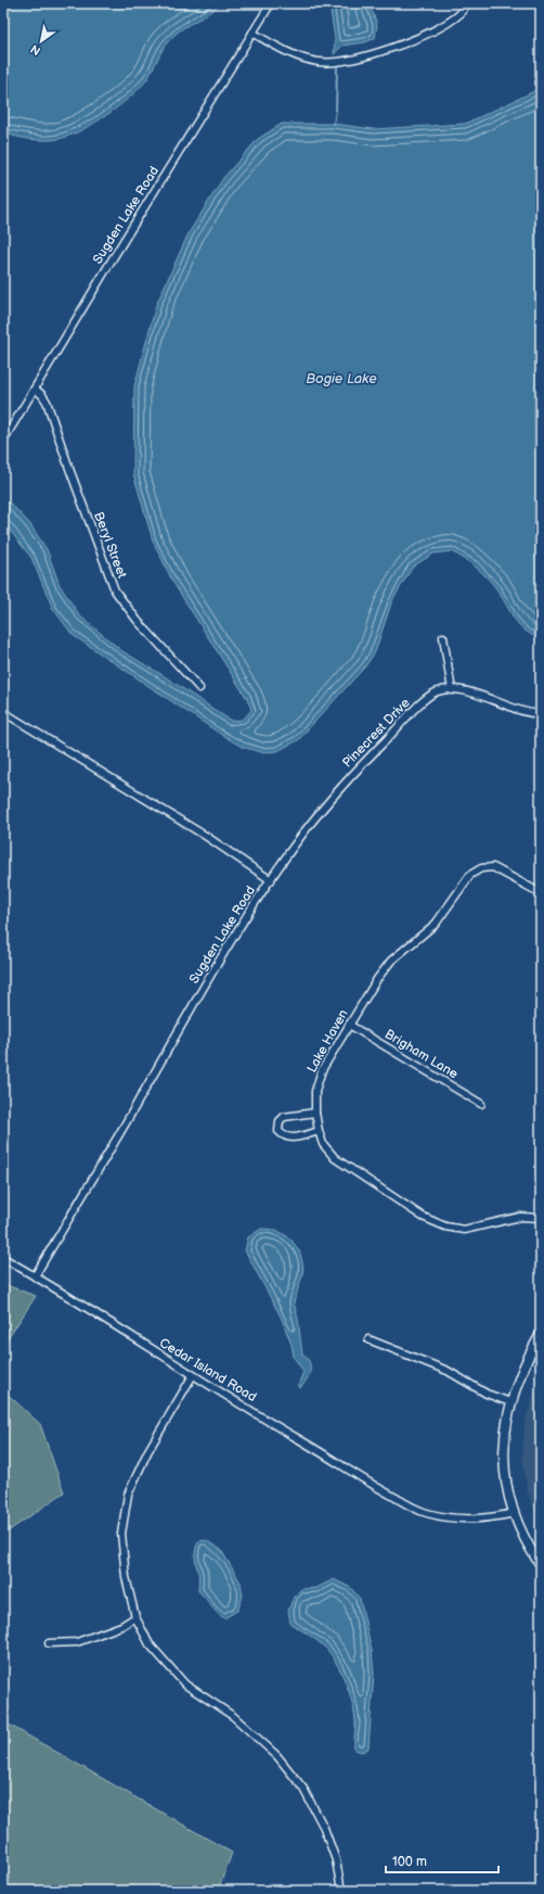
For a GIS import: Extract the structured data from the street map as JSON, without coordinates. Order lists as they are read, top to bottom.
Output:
{
  "streets": {
    "street": [
      "Sugden Lake Road",
      "Beryl Street",
      "Pinecrest Drive",
      "Lake Haven",
      "Brigham Lane",
      "Cedar Island Road"
    ]
  },
  "crossings": [
    ["Sugden Lake Road", "Beryl Street"],
    ["Sugden Lake Road", "Pinecrest Drive"],
    ["Sugden Lake Road", "Cedar Island Road"],
    ["Lake Haven", "Brigham Lane"]
  ],
  "water": ["Bogie Lake"],
  "scale_bar": "100 m",
  "north": "bottom left"
}
